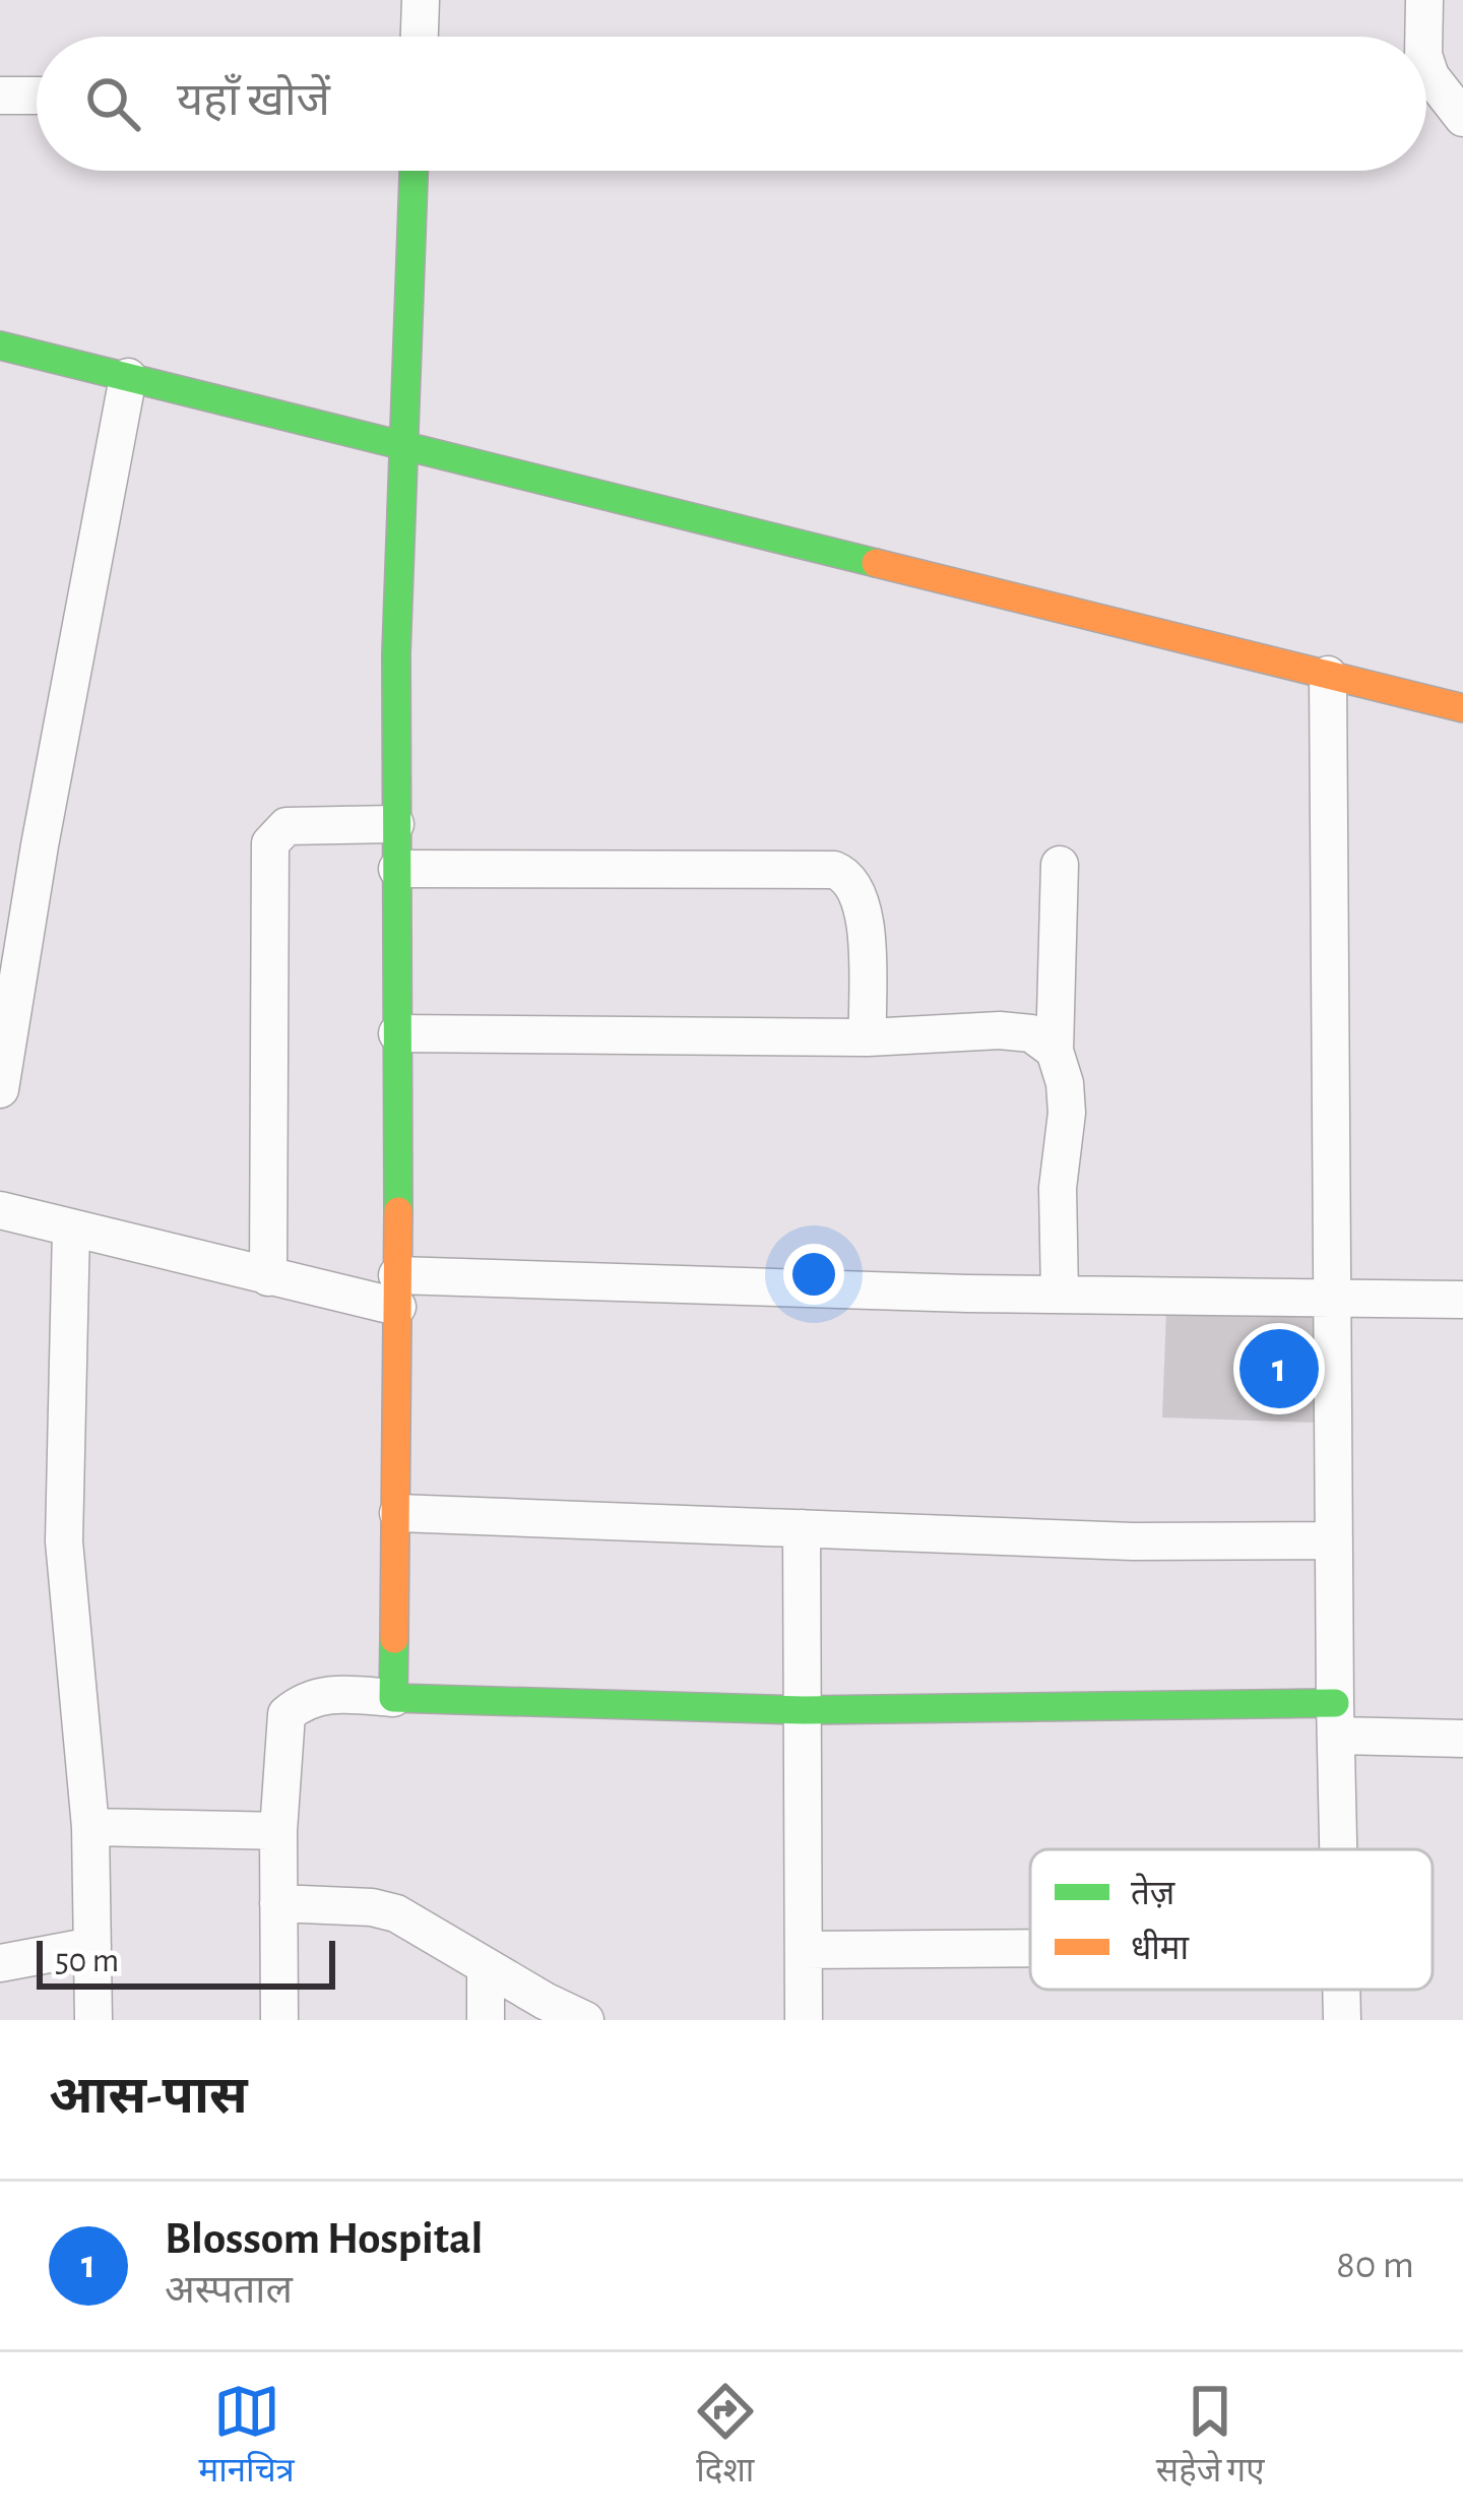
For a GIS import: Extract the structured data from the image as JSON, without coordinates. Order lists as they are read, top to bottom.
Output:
{
  "legend": ["तेज़", "धीमा"],
  "scale_bar": "50 m",
  "page": {
    "search": "यहाँ खोजें",
    "pins": "1",
    "scale": "50 m",
    "heading": "आस-पास",
    "list": [
      {
        "mark": "1",
        "name": "Blossom Hospital",
        "note": "अस्पताल",
        "value": "80 m"
      }
    ],
    "nav": ["मानचित्र", "दिशा", "सहेजे गए"]
  }
}
